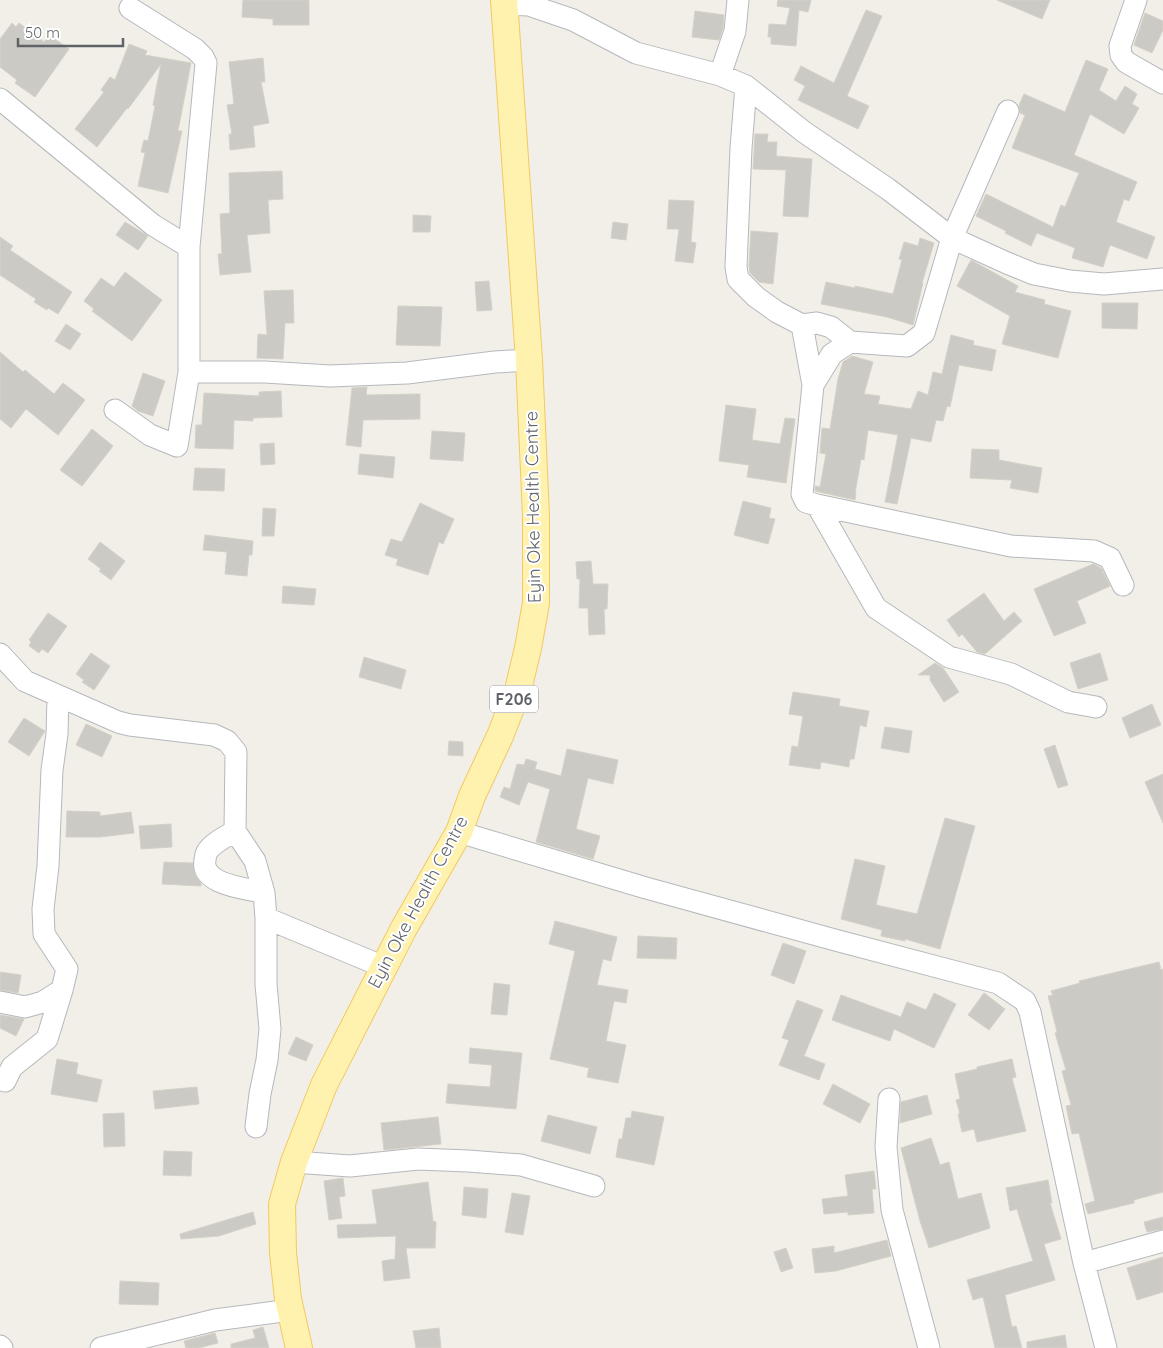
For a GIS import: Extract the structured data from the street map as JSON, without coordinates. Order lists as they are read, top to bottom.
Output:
{
  "streets": {
    "main road": ["Eyin Oke Health Centre", "F206"]
  },
  "scale_bar": "50 m"
}
